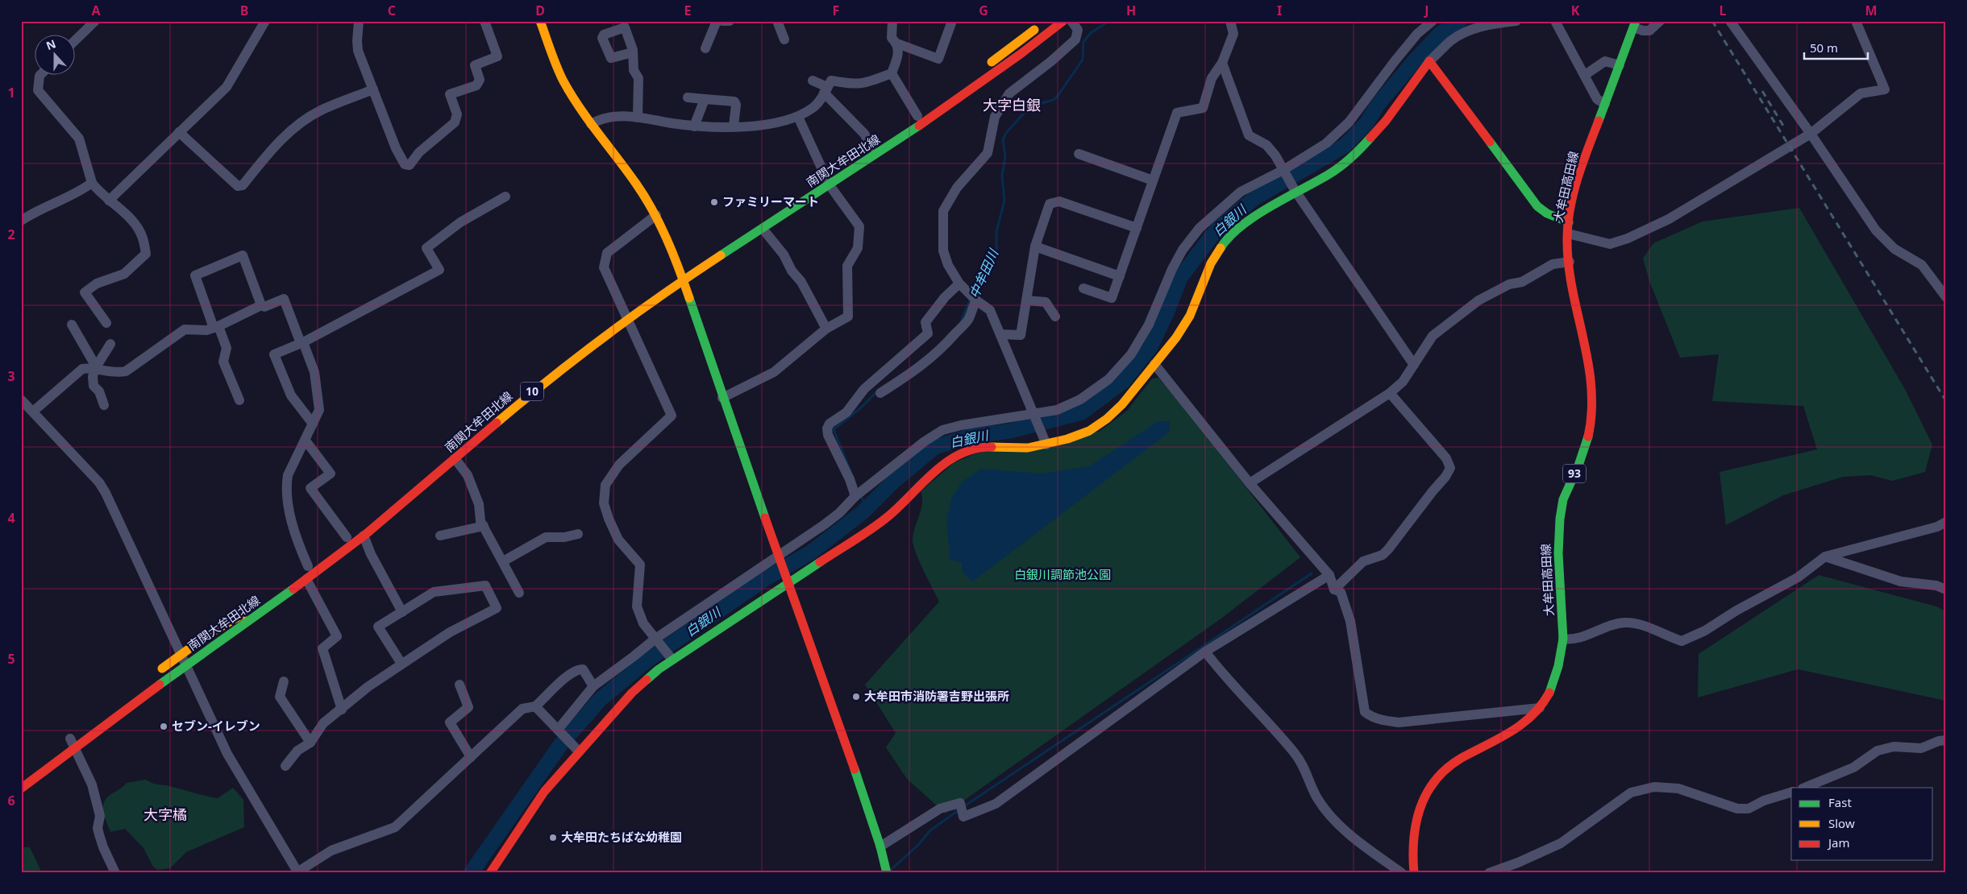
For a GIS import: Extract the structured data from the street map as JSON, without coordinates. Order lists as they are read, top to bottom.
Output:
{
  "streets": {
    "main road": [
      "南関大牟田北線",
      "大牟田高田線",
      "10",
      "93"
    ]
  },
  "districts": ["大字白銀", "大字橘"],
  "water": ["白銀川", "中牟田川"],
  "parks": ["白銀川調節池公園"],
  "places": [
    "ファミリーマート",
    "大牟田市消防署吉野出張所",
    "セブン-イレブン",
    "大牟田たちばな幼稚園"
  ],
  "legend": ["Fast", "Slow", "Jam"],
  "scale_bar": "50 m",
  "north": "top",
  "grid": {
    "columns": [
      "A",
      "B",
      "C",
      "D",
      "E",
      "F",
      "G",
      "H",
      "I",
      "J",
      "K",
      "L",
      "M"
    ],
    "rows": [
      "1",
      "2",
      "3",
      "4",
      "5",
      "6"
    ]
  }
}
